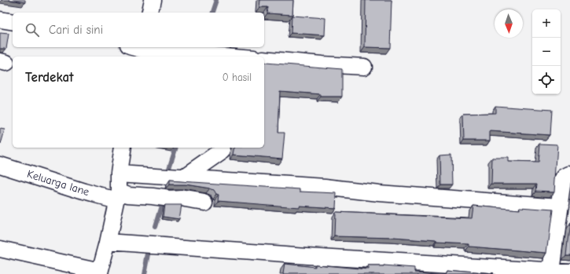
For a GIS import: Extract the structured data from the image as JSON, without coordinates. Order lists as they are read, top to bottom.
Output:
{
  "streets": {
    "street": ["Keluarga lane"]
  },
  "north": "bottom",
  "page": {
    "map_buttons": ["+", "−"],
    "search": "Cari di sini",
    "heading": ["Terdekat", "0 hasil"]
  }
}
